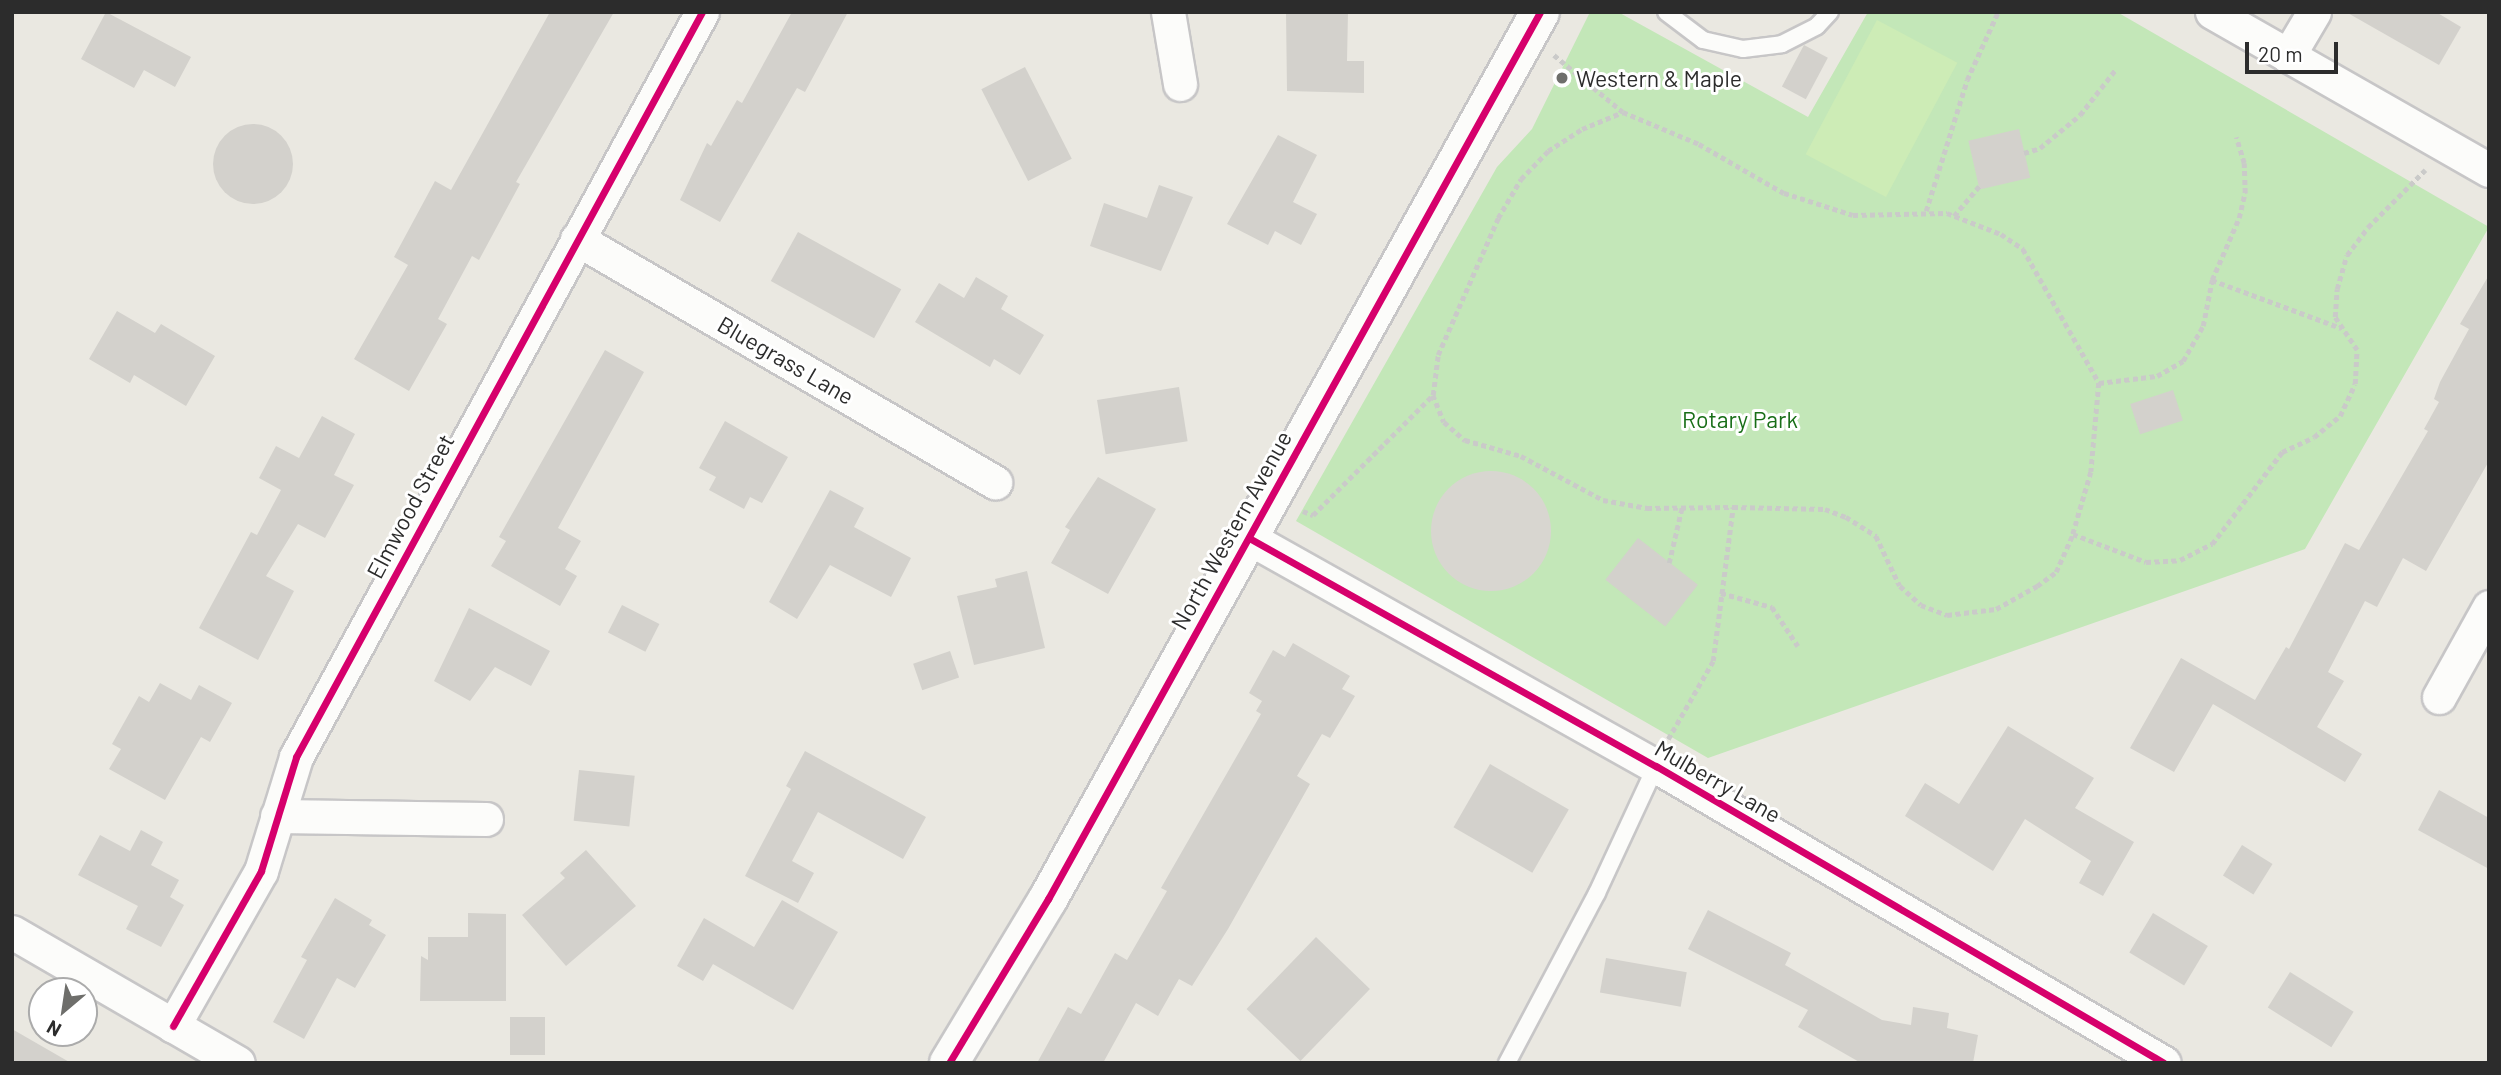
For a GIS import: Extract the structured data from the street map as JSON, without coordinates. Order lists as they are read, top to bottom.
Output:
{
  "streets": {
    "main road": ["North Western Avenue"],
    "street": ["Bluegrass Lane", "Elmwood Street", "Mulberry Lane"]
  },
  "crossings": [
    ["Bluegrass Lane", "Elmwood Street"],
    ["North Western Avenue", "Mulberry Lane"]
  ],
  "parks": ["Rotary Park"],
  "places": ["Western & Maple"],
  "scale_bar": "20 m",
  "north": "bottom left"
}
